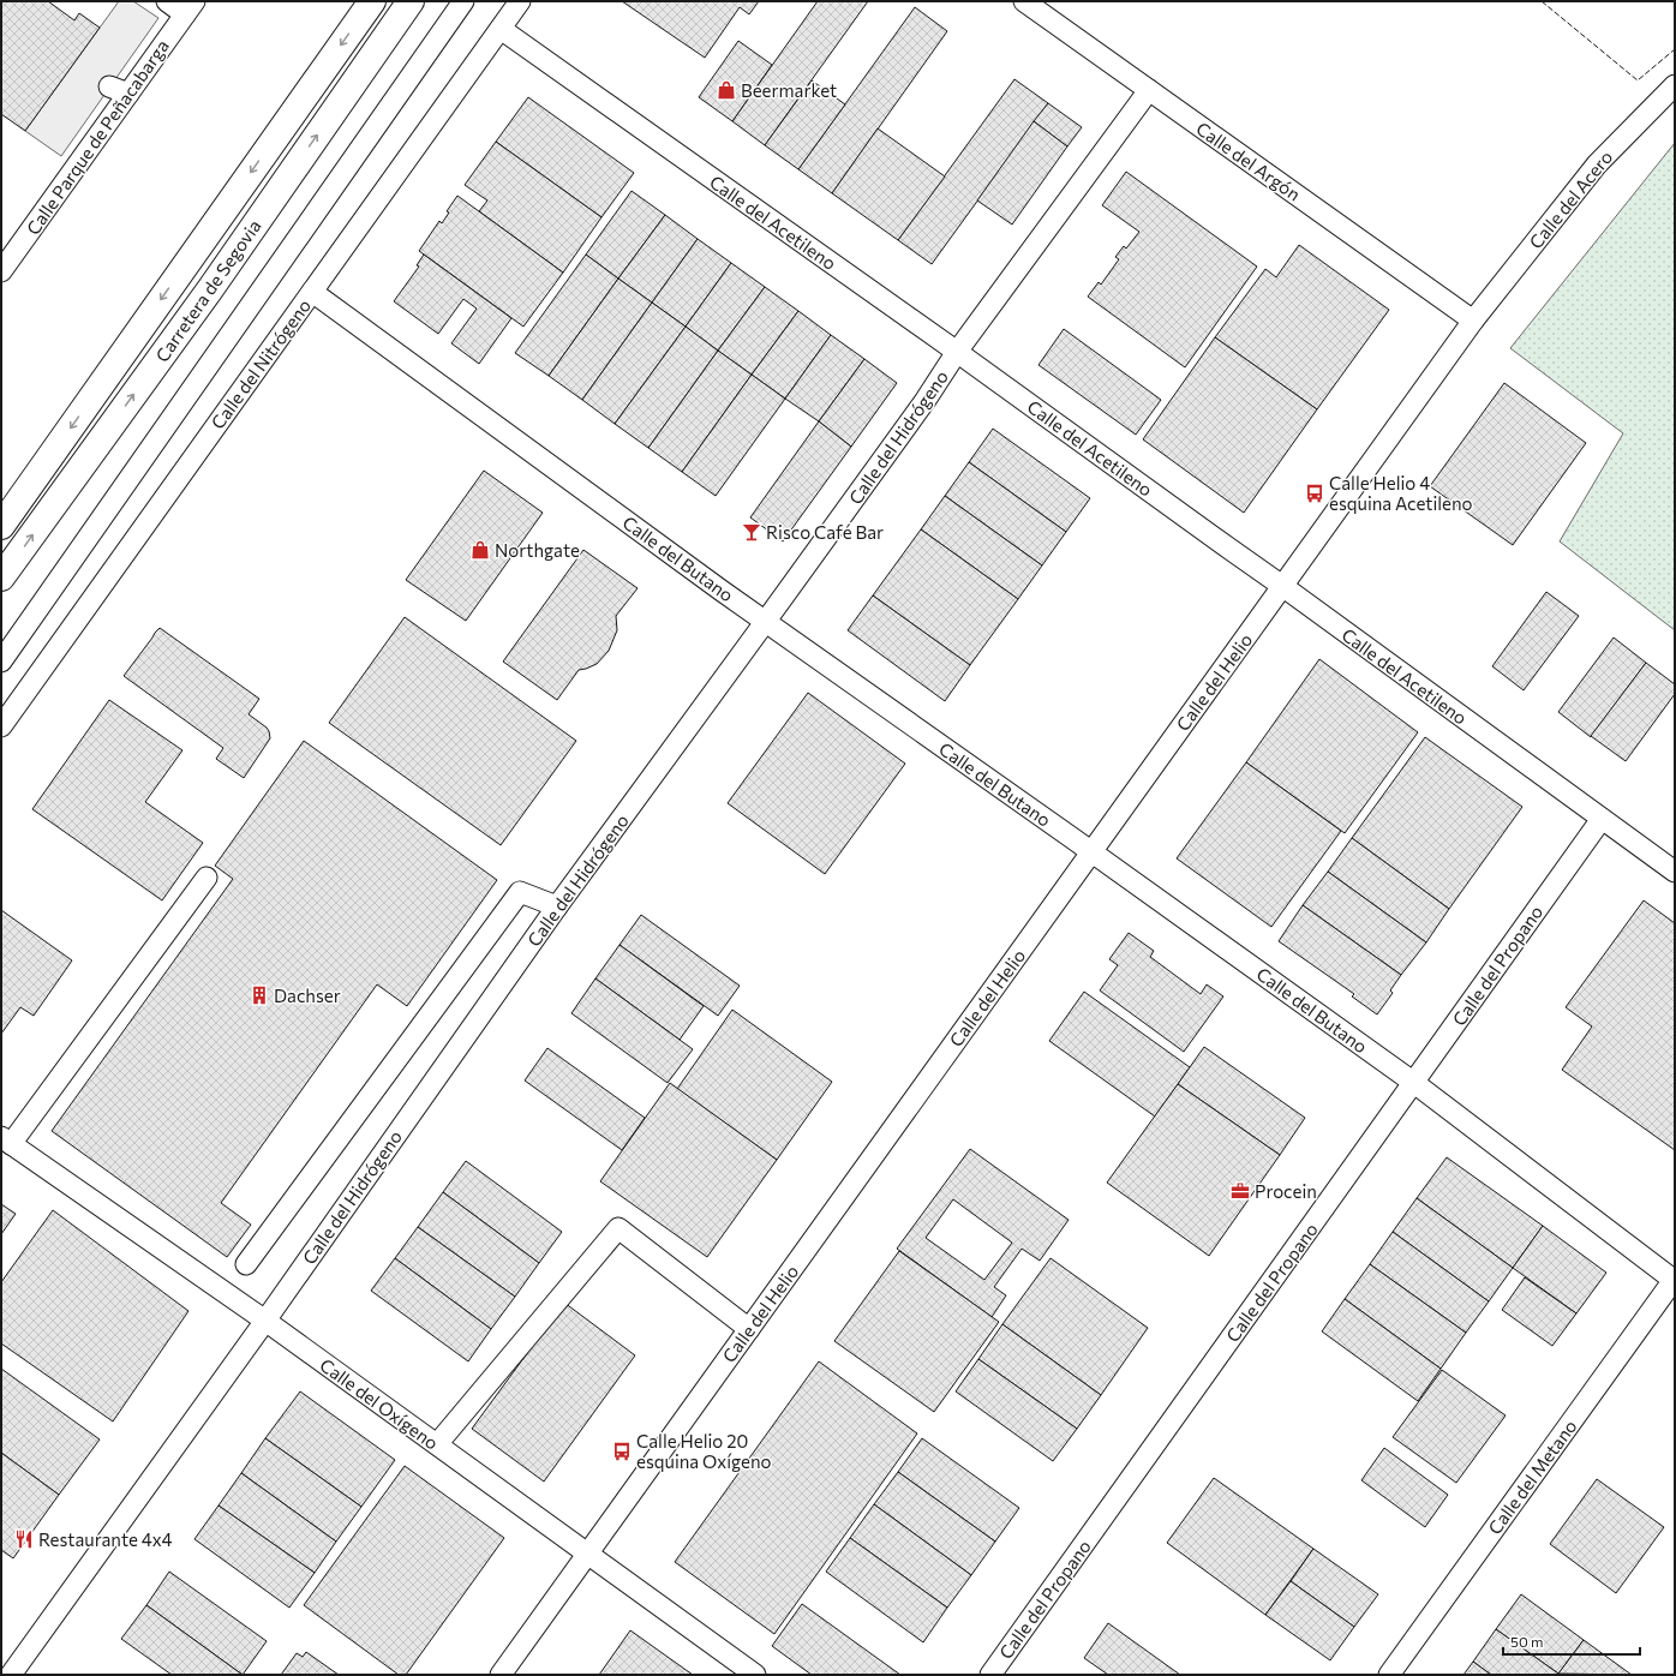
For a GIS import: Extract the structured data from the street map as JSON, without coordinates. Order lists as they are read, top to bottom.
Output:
{
  "streets": {
    "highway": ["Carretera de Segovia"],
    "street": [
      "Calle Parque de Peñacabarga",
      "Calle del Argón",
      "Calle del Acero",
      "Calle del Acetileno",
      "Calle del Nitrógeno",
      "Calle del Hidrógeno",
      "Calle del Butano",
      "Calle del Helio",
      "Calle del Propano",
      "Calle del Oxígeno",
      "Calle del Metano"
    ]
  },
  "crossings": [
    ["Calle del Argón", "Calle del Acero"],
    ["Calle del Argón", "Calle del Hidrógeno"],
    ["Calle del Argón", "Calle del Helio"],
    ["Calle del Acero", "Calle del Helio"],
    ["Calle del Acetileno", "Calle del Nitrógeno"],
    ["Calle del Acetileno", "Calle del Hidrógeno"],
    ["Calle del Acetileno", "Calle del Helio"],
    ["Calle del Acetileno", "Calle del Propano"],
    ["Calle del Nitrógeno", "Calle del Butano"],
    ["Calle del Hidrógeno", "Calle del Butano"],
    ["Calle del Hidrógeno", "Calle del Oxígeno"],
    ["Calle del Butano", "Calle del Helio"],
    ["Calle del Butano", "Calle del Propano"],
    ["Calle del Butano", "Calle del Metano"],
    ["Calle del Helio", "Calle del Oxígeno"]
  ],
  "places": {
    "shop": ["Beermarket", "Northgate"],
    "bus stop": ["Calle Helio 4 esquina Acetileno", "Calle Helio 20 esquina Oxígeno"],
    "bar": ["Risco Café Bar"],
    "building": ["Dachser"],
    "office": ["Procein"],
    "restaurant": ["Restaurante 4x4"]
  },
  "scale_bar": "50 m"
}
